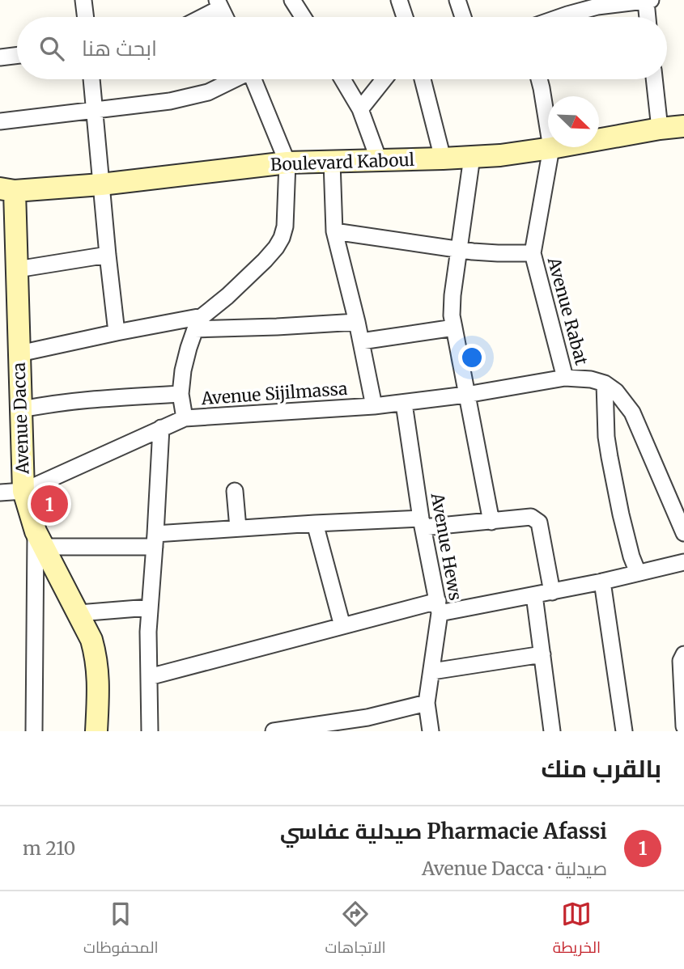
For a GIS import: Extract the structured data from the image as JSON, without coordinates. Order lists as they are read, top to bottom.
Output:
{
  "streets": {
    "street": [
      "Boulevard Kaboul",
      "Avenue Rabat",
      "Avenue Sijilmassa",
      "Avenue Dacca",
      "Avenue Hews"
    ]
  },
  "crossings": [
    ["Boulevard Kaboul", "Avenue Rabat"],
    ["Boulevard Kaboul", "Avenue Dacca"],
    ["Avenue Rabat", "Avenue Sijilmassa"],
    ["Avenue Sijilmassa", "Avenue Dacca"],
    ["Avenue Sijilmassa", "Avenue Hews"]
  ],
  "north": "bottom right",
  "page": {
    "search": "ابحث هنا",
    "pins": "1",
    "heading": "بالقرب منك",
    "list": [
      {
        "mark": "1",
        "name": "Pharmacie Afassi صيدلية عفاسي",
        "note": "صيدلية · Avenue Dacca",
        "value": "210 m"
      }
    ],
    "nav": ["الخريطة", "الاتجاهات", "المحفوظات"]
  }
}
